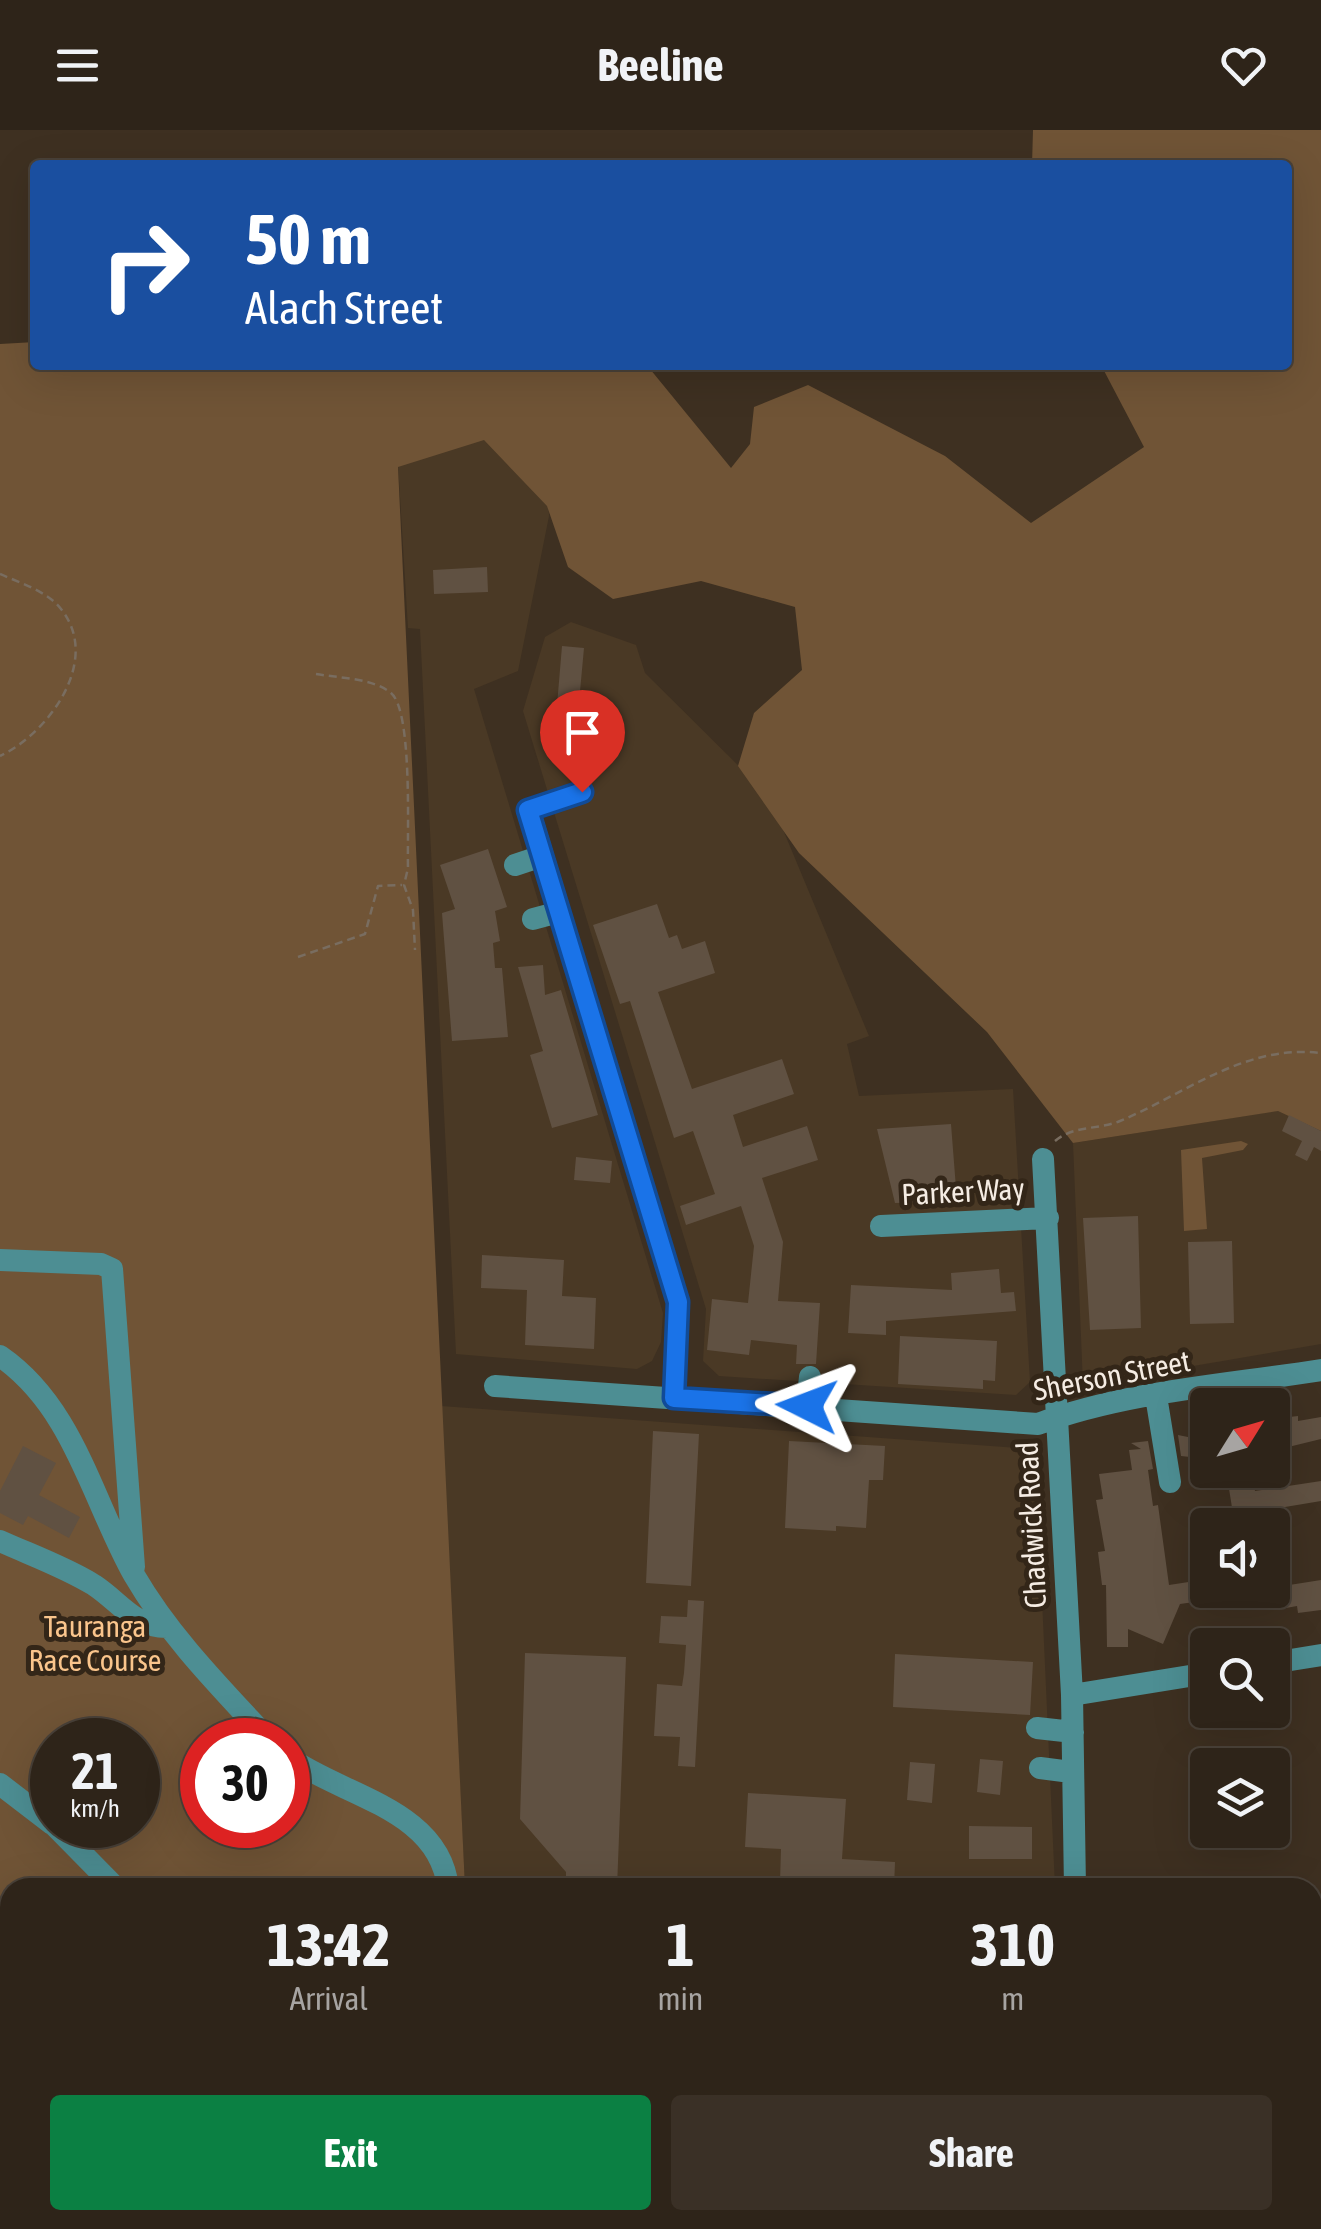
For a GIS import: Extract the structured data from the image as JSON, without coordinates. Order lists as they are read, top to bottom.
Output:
{
  "streets": {
    "street": ["Parker Way", "Sherson Street", "Chadwick Road"]
  },
  "crossings": [
    ["Parker Way", "Chadwick Road"],
    ["Sherson Street", "Chadwick Road"]
  ],
  "parks": ["Tauranga Race Course"],
  "north": "top right",
  "page": {
    "header": "Beeline",
    "turn": ["50 m", "Alach Street"],
    "speed": "21 km/h",
    "limit": "30",
    "eta": [
      "13:42",
      "Arrival",
      "1",
      "min",
      "310",
      "m"
    ],
    "buttons": ["Exit", "Share"]
  }
}
